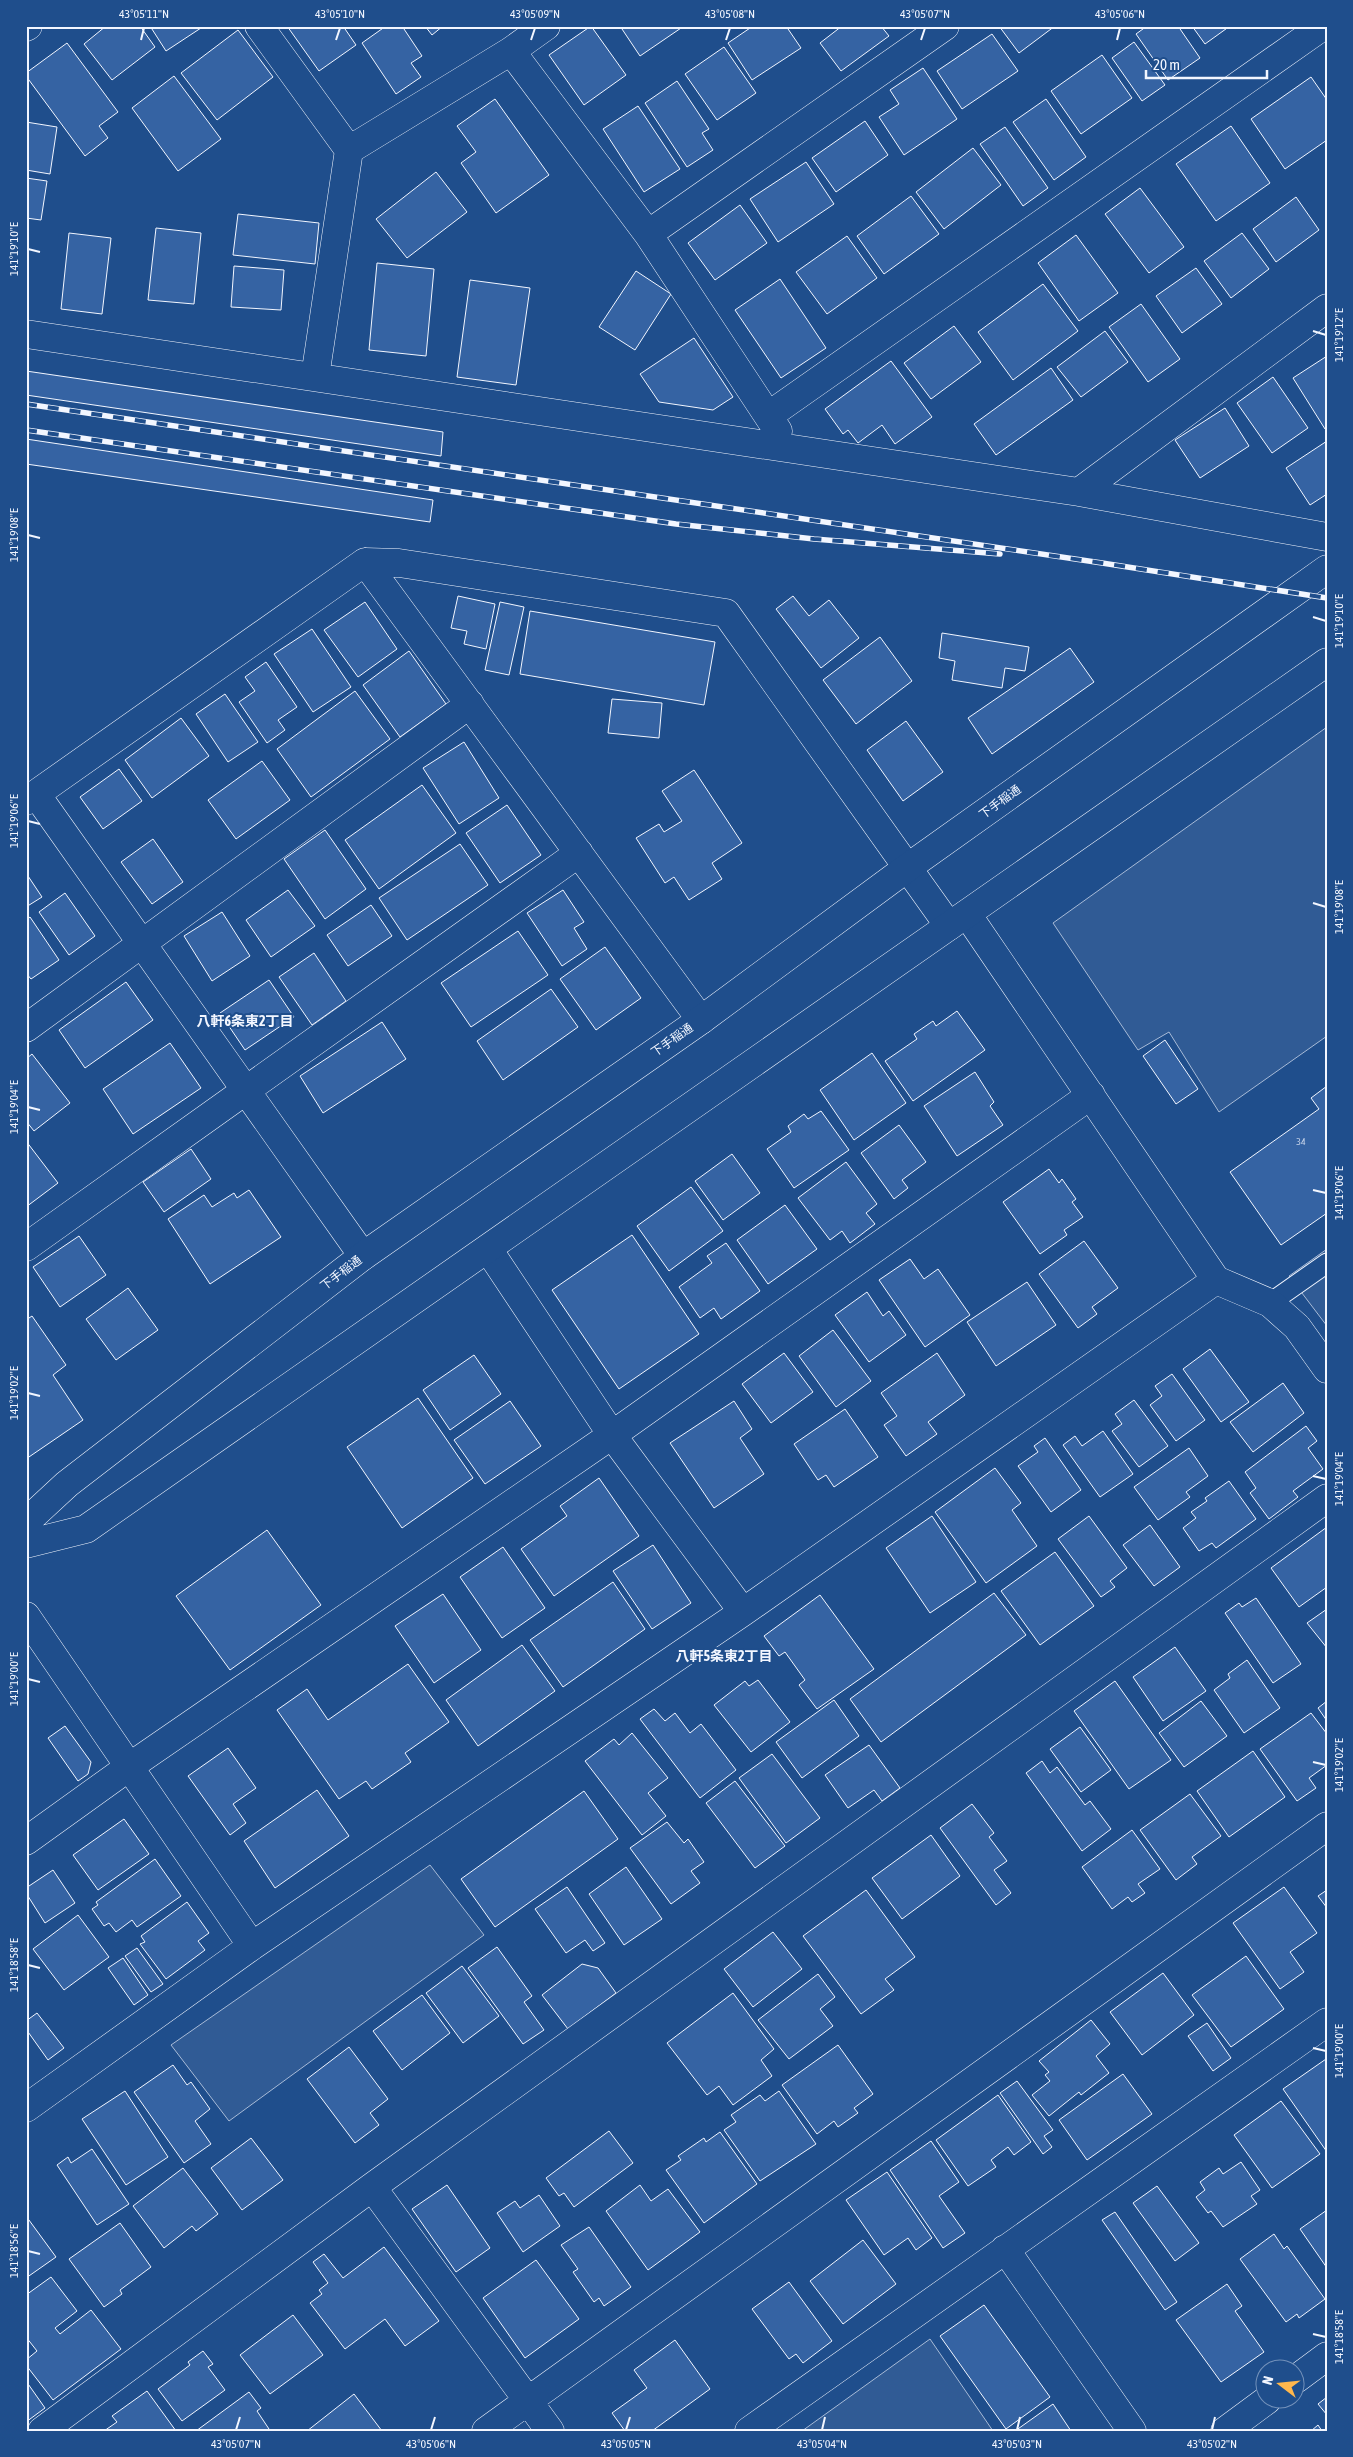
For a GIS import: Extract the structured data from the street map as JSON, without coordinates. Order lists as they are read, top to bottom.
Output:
{
  "streets": {
    "street": ["下手稲通"]
  },
  "districts": ["八軒6条東2丁目", "八軒5条東2丁目"],
  "house_numbers": ["34"],
  "scale_bar": "20 m",
  "north": "left",
  "coordinates": [
    "43°05'11\"N",
    "43°05'10\"N",
    "43°05'09\"N",
    "43°05'08\"N",
    "43°05'07\"N",
    "43°05'06\"N",
    "141°19'10\"E",
    "141°19'12\"E",
    "141°19'08\"E",
    "141°19'06\"E",
    "141°19'04\"E",
    "141°19'02\"E",
    "141°19'00\"E",
    "141°18'58\"E",
    "141°18'56\"E",
    "43°05'05\"N",
    "43°05'04\"N",
    "43°05'03\"N",
    "43°05'02\"N"
  ]
}
